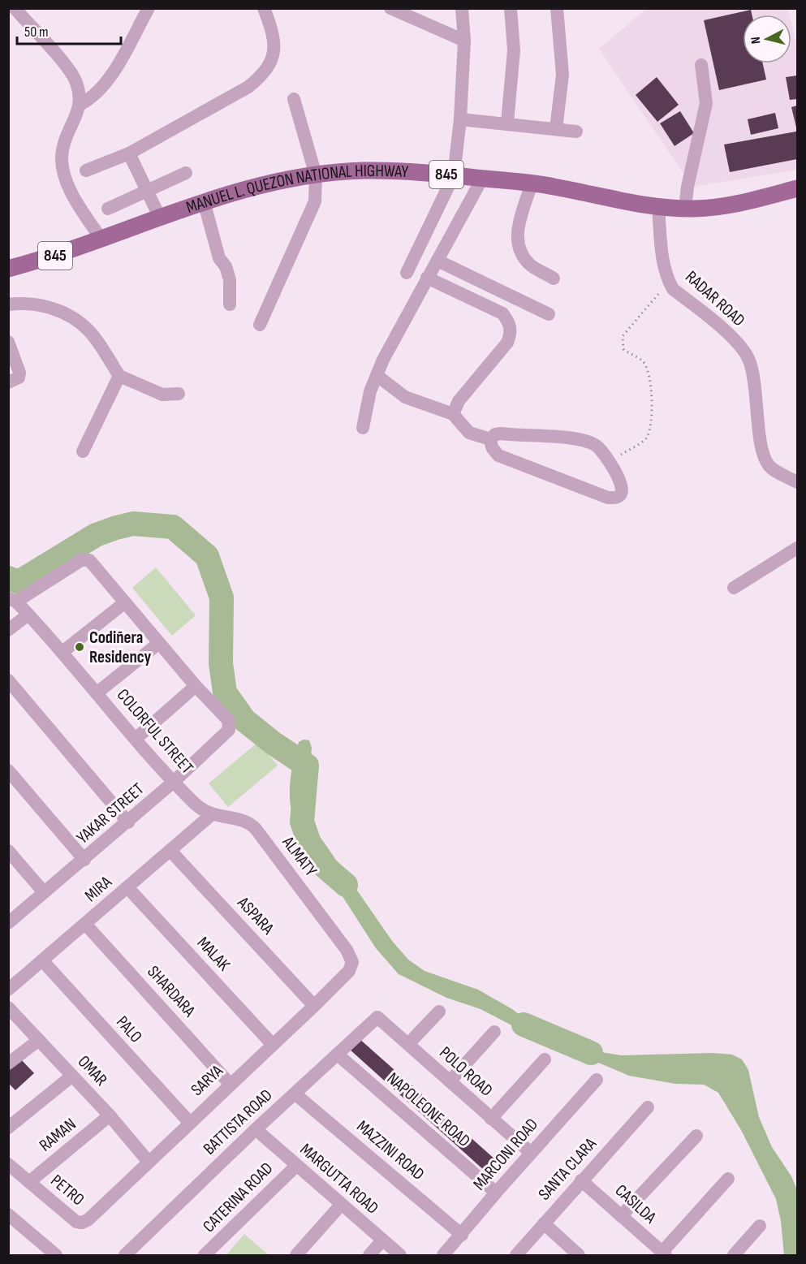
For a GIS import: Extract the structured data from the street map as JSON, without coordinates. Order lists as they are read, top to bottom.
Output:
{
  "streets": {
    "main road": ["845", "MANUEL L. QUEZON NATIONAL HIGHWAY"],
    "street": [
      "RADAR ROAD",
      "COLORFUL STREET",
      "YAKAR STREET",
      "ALMATY",
      "MIRA",
      "ASPARA",
      "MALAK",
      "SHARDARA",
      "PALO",
      "OMAR",
      "POLO ROAD",
      "SARYA",
      "NAPOLEONE ROAD",
      "BATTISTA ROAD",
      "RAMAN",
      "MAZZINI ROAD",
      "MARCONI ROAD",
      "SANTA CLARA",
      "MARGUTTA ROAD",
      "PETRO",
      "CATERINA ROAD",
      "CASILDA"
    ]
  },
  "crossings": [
    ["MANUEL L. QUEZON NATIONAL HIGHWAY", "RADAR ROAD"],
    ["COLORFUL STREET", "YAKAR STREET"],
    ["COLORFUL STREET", "ALMATY"],
    ["ALMATY", "MIRA"],
    ["ALMATY", "SARYA"],
    ["MIRA", "ASPARA"],
    ["MIRA", "MALAK"],
    ["MIRA", "SHARDARA"],
    ["MIRA", "PALO"],
    ["ASPARA", "SARYA"],
    ["MALAK", "SARYA"],
    ["SHARDARA", "SARYA"],
    ["PALO", "SARYA"],
    ["OMAR", "SARYA"],
    ["OMAR", "RAMAN"],
    ["POLO ROAD", "BATTISTA ROAD"],
    ["POLO ROAD", "MARCONI ROAD"],
    ["SARYA", "PETRO"],
    ["NAPOLEONE ROAD", "BATTISTA ROAD"],
    ["NAPOLEONE ROAD", "MARCONI ROAD"],
    ["BATTISTA ROAD", "MAZZINI ROAD"],
    ["BATTISTA ROAD", "MARGUTTA ROAD"],
    ["RAMAN", "PETRO"],
    ["MAZZINI ROAD", "MARCONI ROAD"],
    ["SANTA CLARA", "CASILDA"],
    ["MARGUTTA ROAD", "CATERINA ROAD"]
  ],
  "places": ["Codiñera Residency"],
  "scale_bar": "50 m",
  "north": "left"
}
